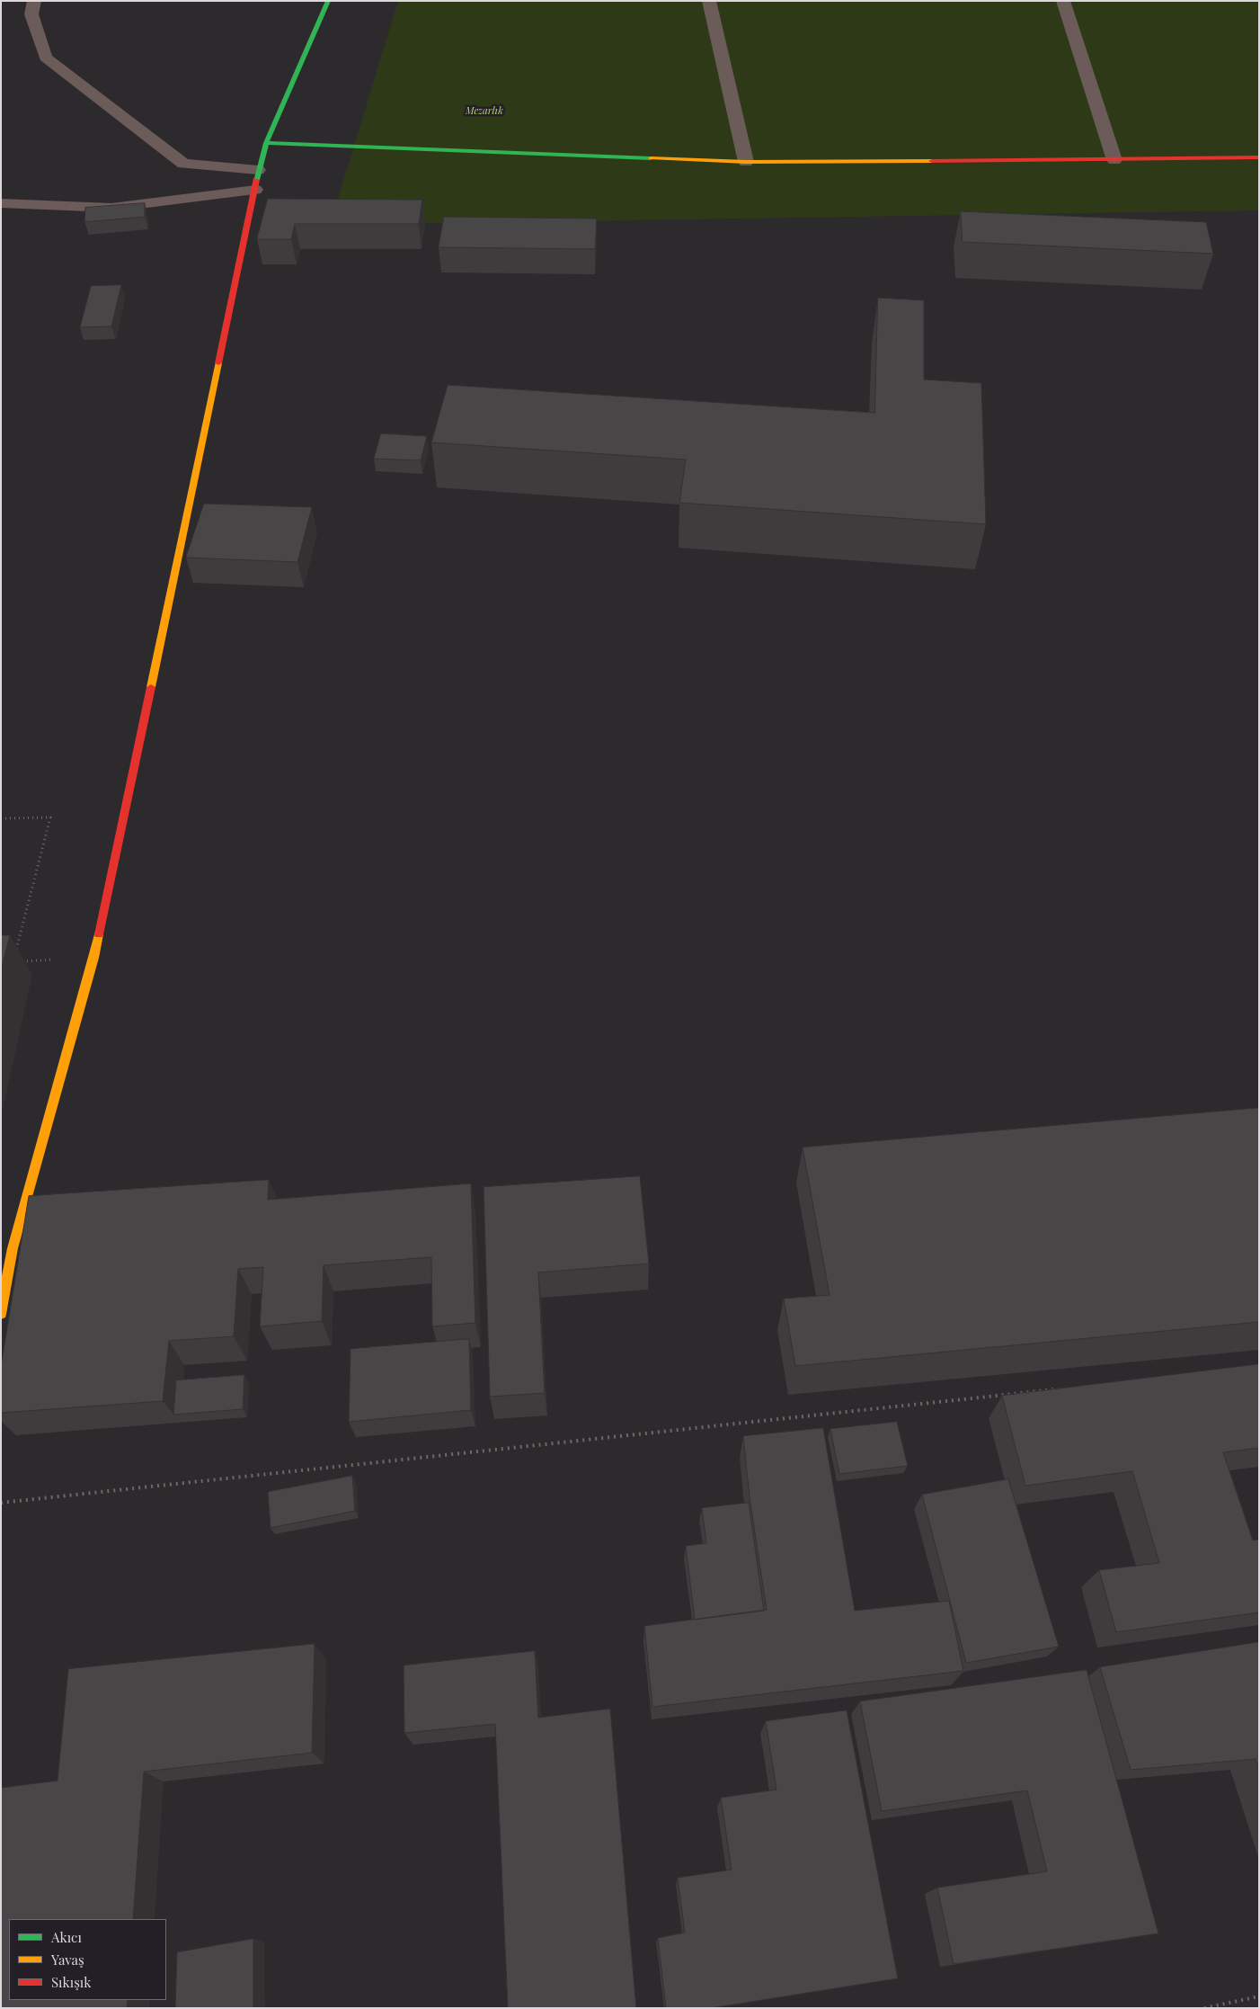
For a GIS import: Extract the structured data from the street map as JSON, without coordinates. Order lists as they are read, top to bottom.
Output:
{
  "parks": ["Mezarlık"],
  "legend": ["Akıcı", "Yavaş", "Sıkışık"]
}
